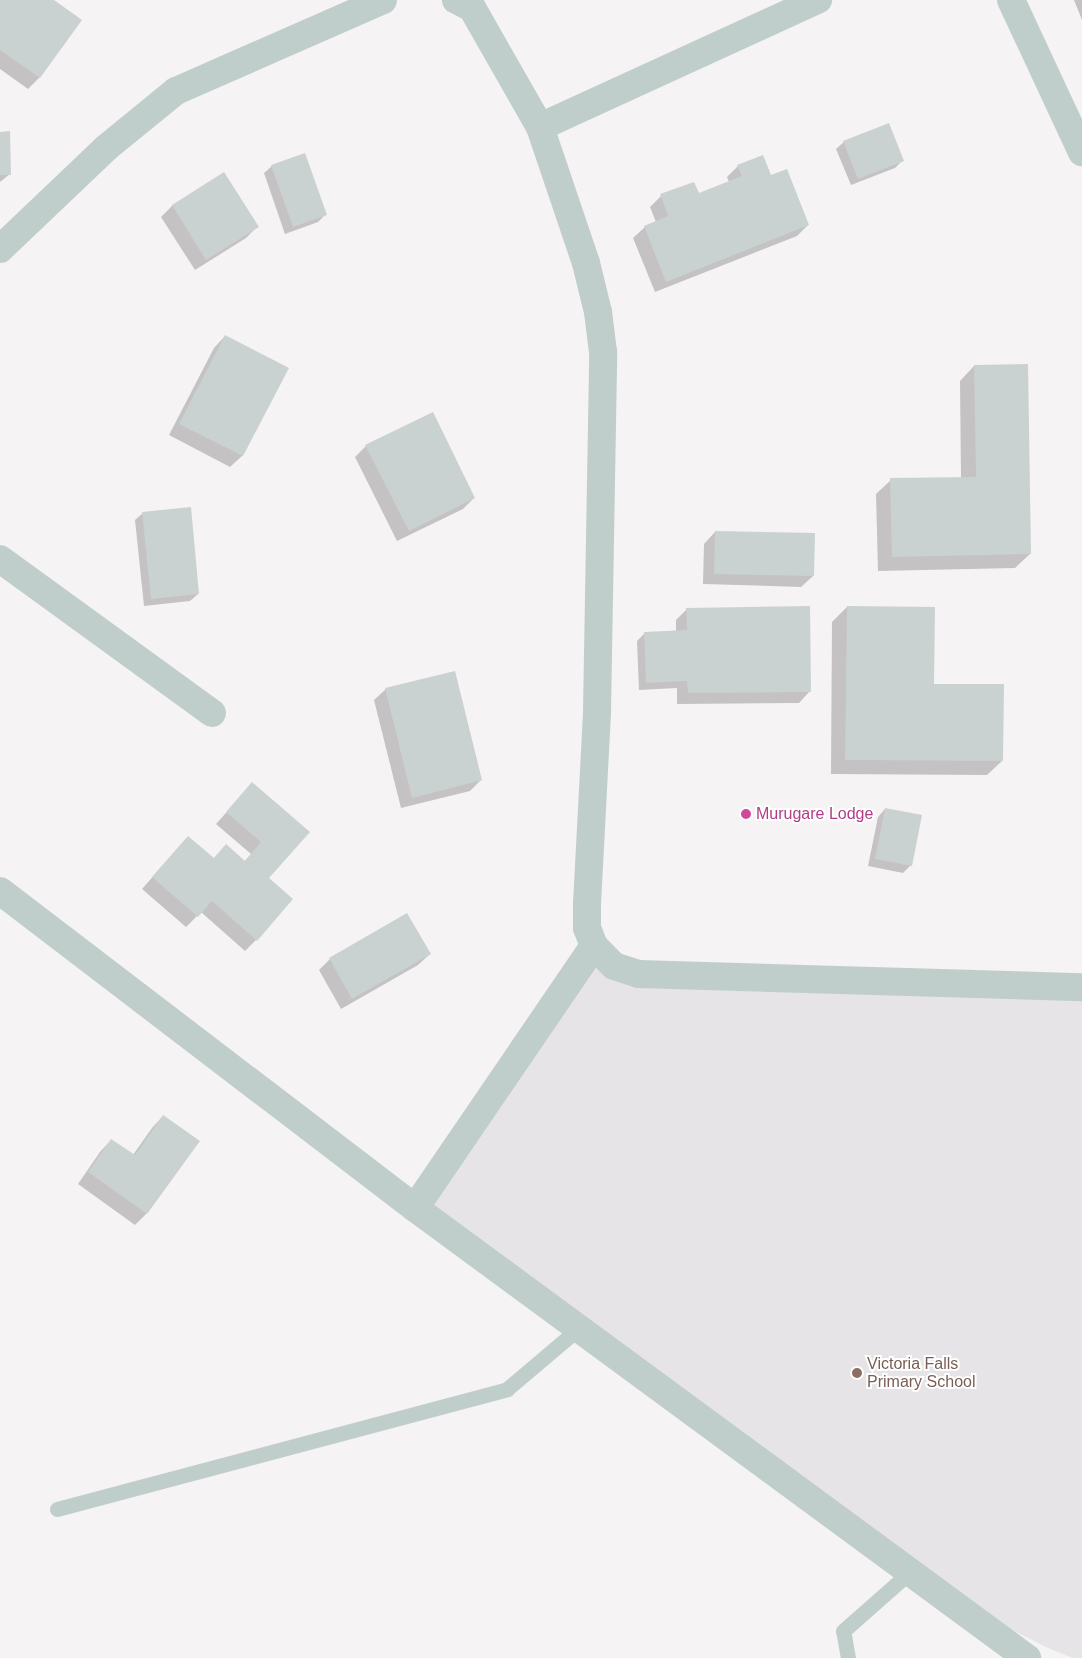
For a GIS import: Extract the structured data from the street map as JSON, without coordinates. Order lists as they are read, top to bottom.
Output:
{
  "places": ["Murugare Lodge", "Victoria Falls Primary School"]
}
